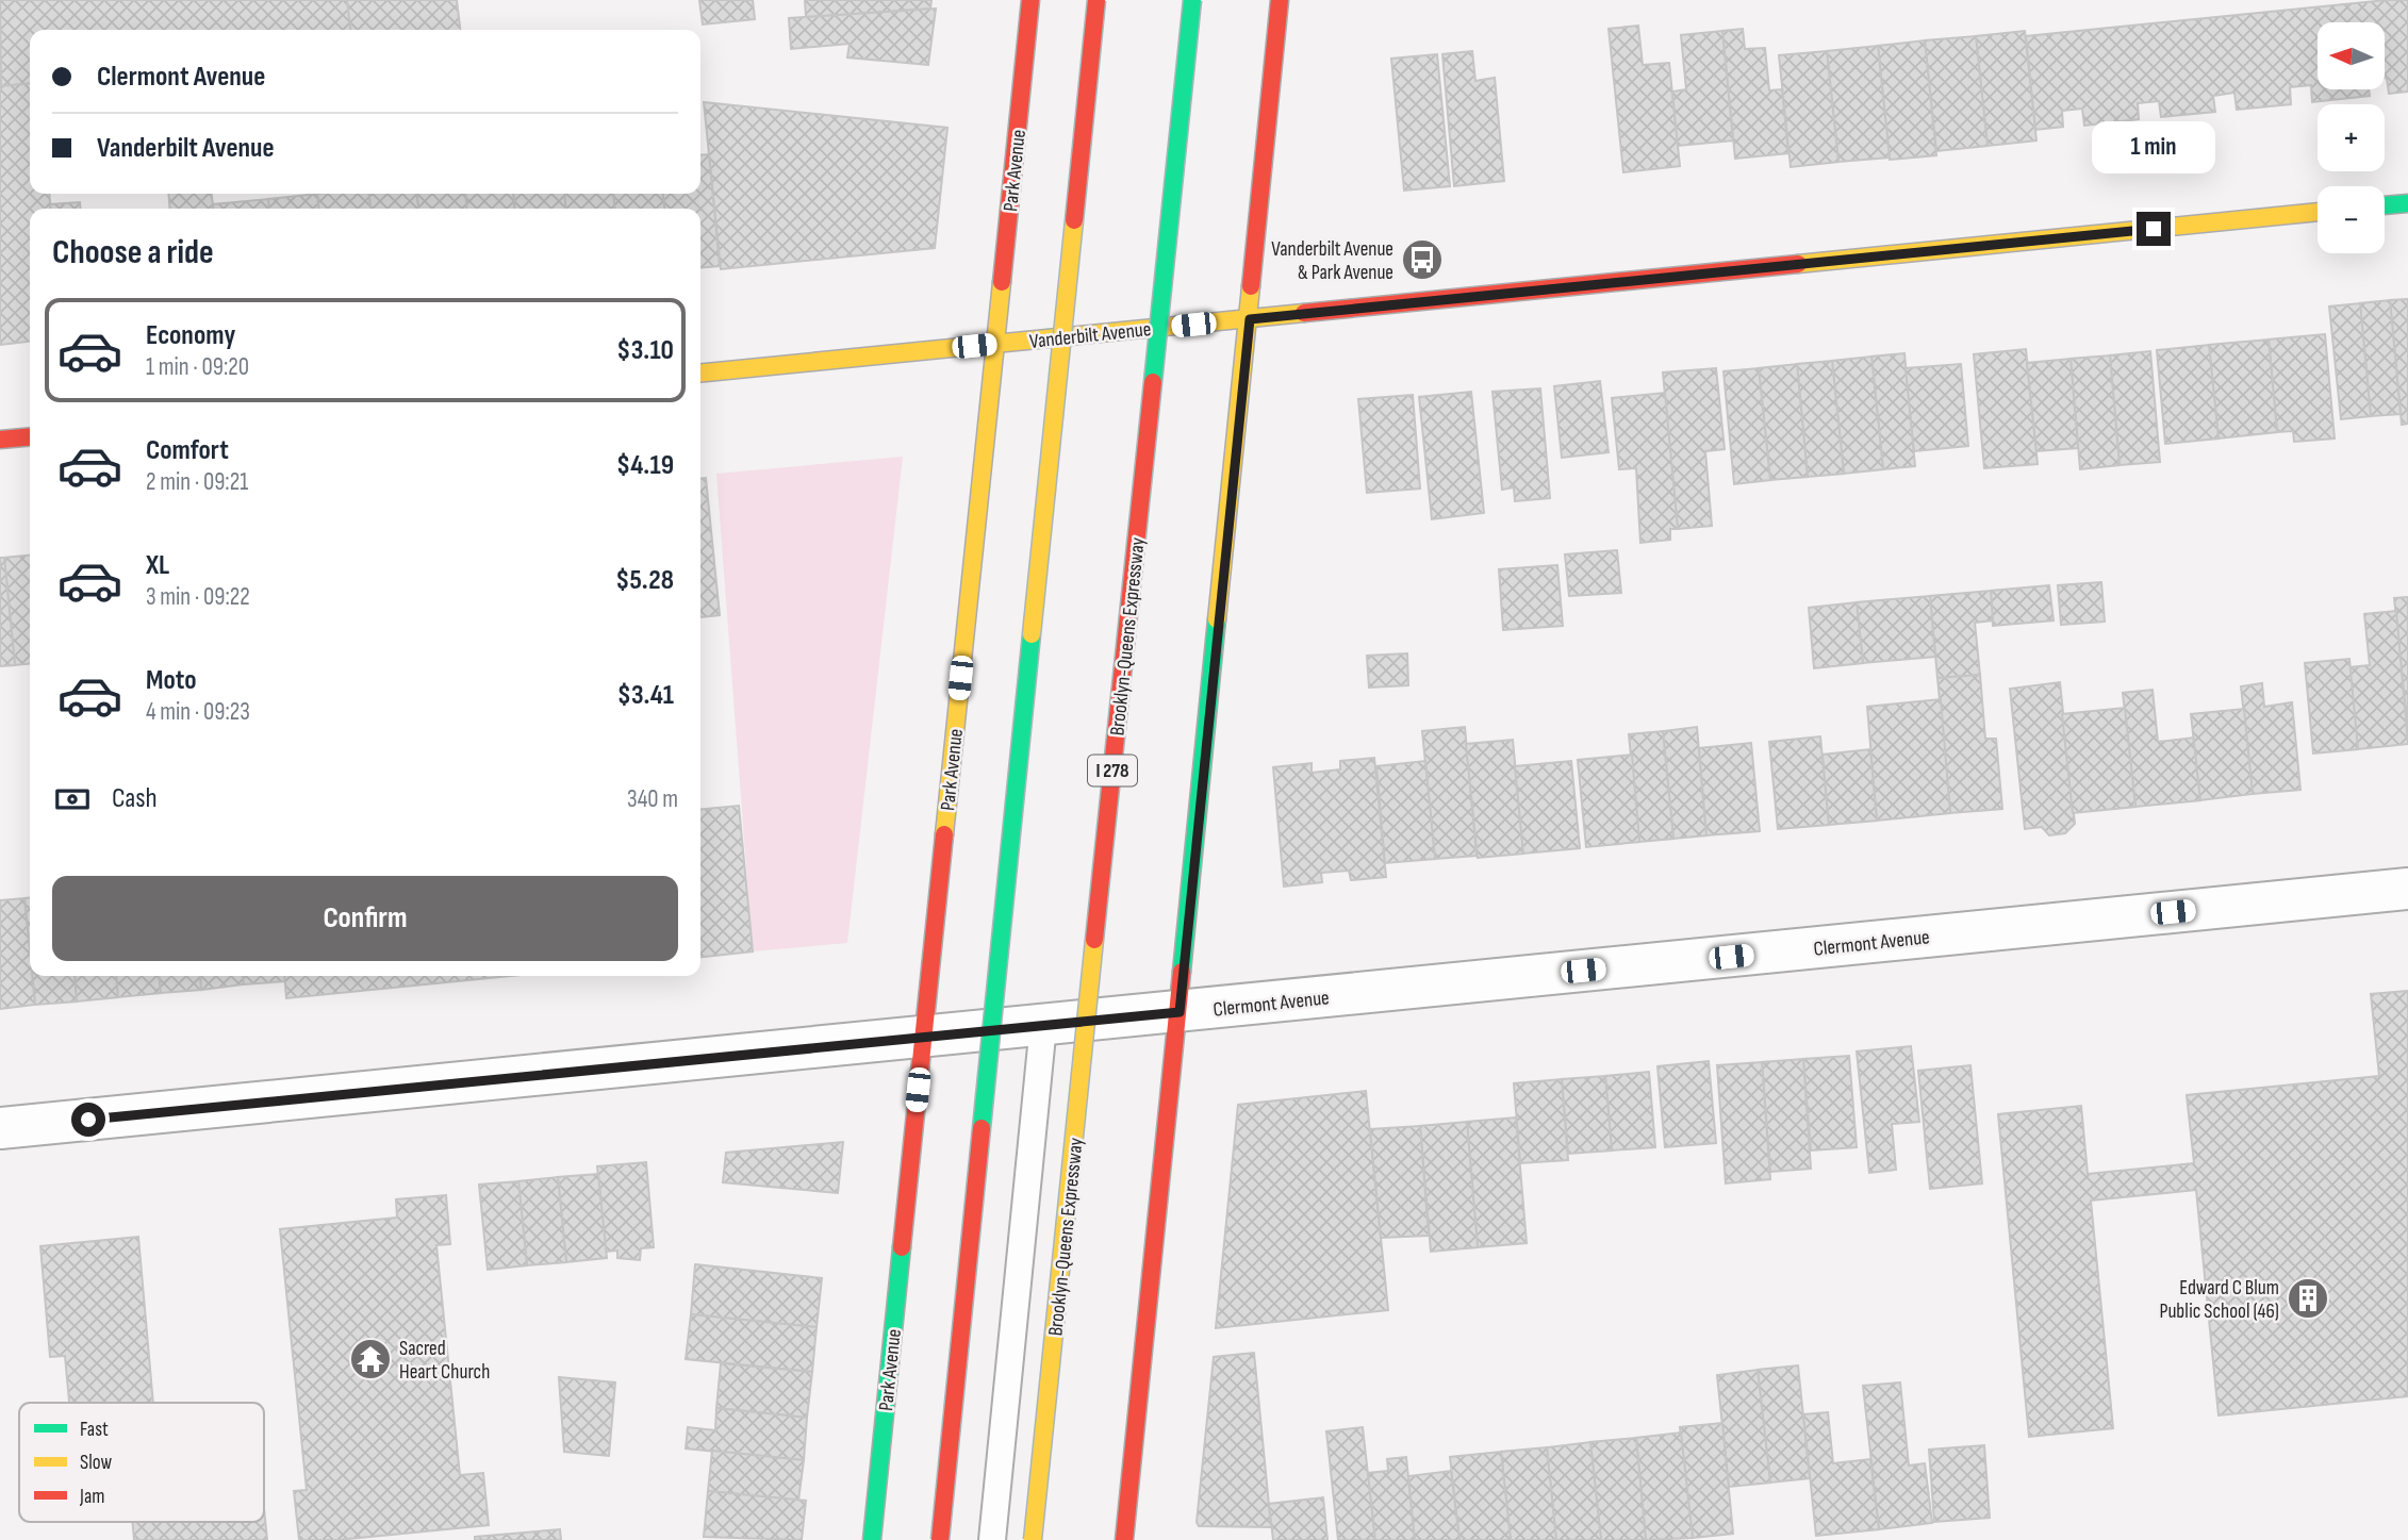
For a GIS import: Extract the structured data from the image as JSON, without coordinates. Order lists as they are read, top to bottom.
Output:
{
  "streets": {
    "main road": [
      "Park Avenue",
      "Vanderbilt Avenue",
      "Brooklyn-Queens Expressway",
      "I 278"
    ],
    "street": ["Clermont Avenue"]
  },
  "crossings": [
    ["Park Avenue", "Vanderbilt Avenue"],
    ["Park Avenue", "Clermont Avenue"]
  ],
  "places": {
    "bus stop": ["Vanderbilt Avenue & Park Avenue"],
    "building": ["Edward C Blum Public School (46)"],
    "temple": ["Sacred Heart Church"]
  },
  "legend": ["Fast", "Slow", "Jam"],
  "north": "left",
  "page": {
    "map_buttons": ["+", "−"],
    "banner": ["Clermont Avenue", "Vanderbilt Avenue"],
    "bubble": "1 min",
    "heading": "Choose a ride",
    "list": [
      {
        "name": "Economy",
        "note": "1 min · 09:20",
        "value": "$3.10"
      },
      {
        "name": "Comfort",
        "note": "2 min · 09:21",
        "value": "$4.19"
      },
      {
        "name": "XL",
        "note": "3 min · 09:22",
        "value": "$5.28"
      },
      {
        "name": "Moto",
        "note": "4 min · 09:23",
        "value": "$3.41"
      }
    ],
    "pay": ["Cash", "340 m"],
    "buttons": "Confirm"
  }
}
